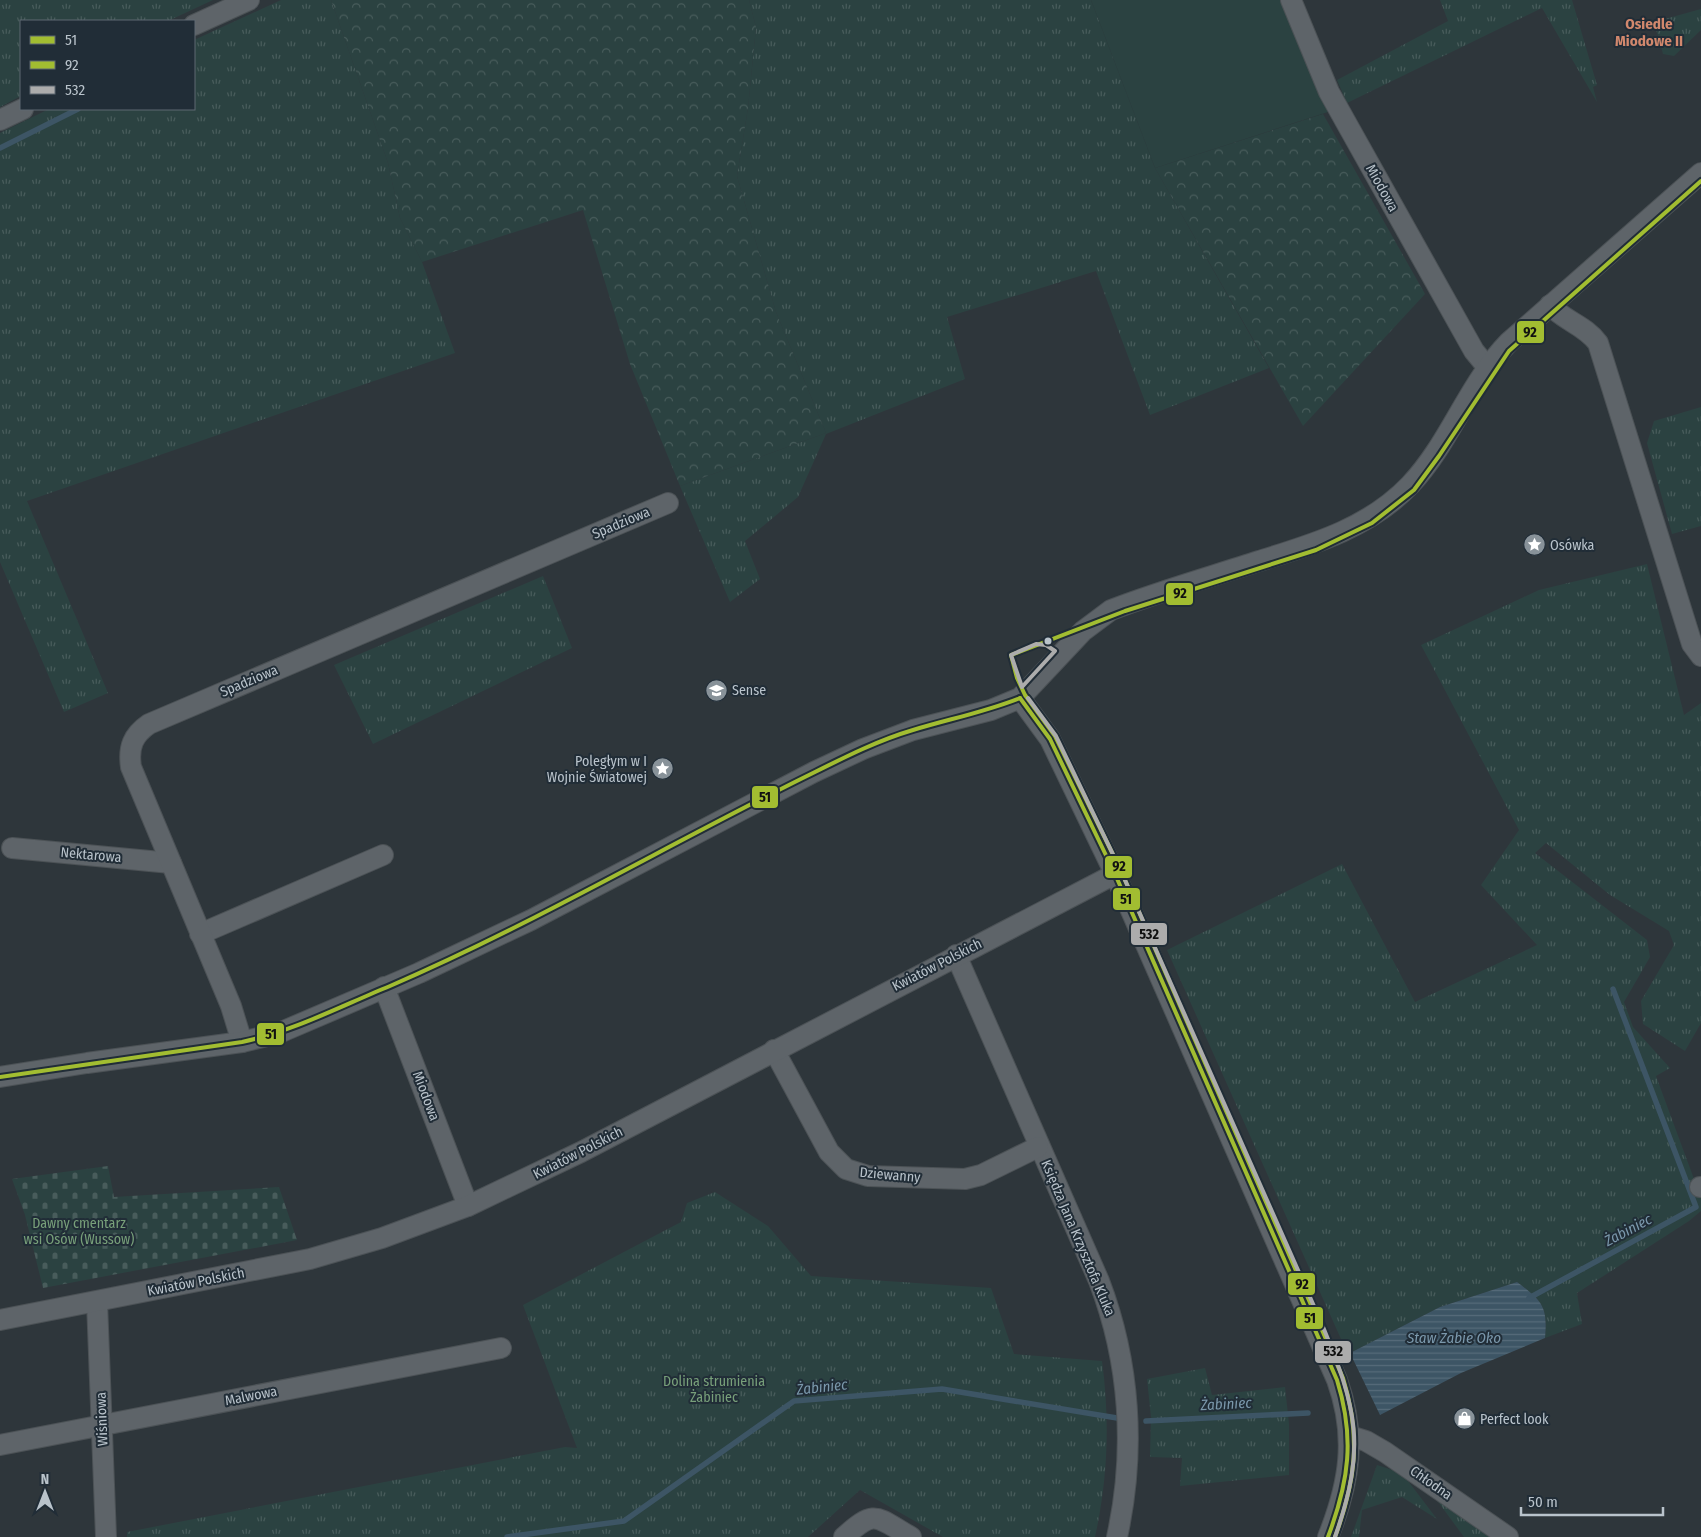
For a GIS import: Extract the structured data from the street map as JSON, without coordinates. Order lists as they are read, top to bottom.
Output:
{
  "streets": {
    "street": [
      "Miodowa",
      "Spadziowa",
      "Nektarowa",
      "Kwiatów Polskich",
      "Dziewanny",
      "Księdza Jana Krzysztofa Kluka",
      "Malwowa",
      "Wiśniowa",
      "Chłodna"
    ]
  },
  "crossings": [
    ["Miodowa", "Kwiatów Polskich"],
    ["Spadziowa", "Nektarowa"],
    ["Kwiatów Polskich", "Dziewanny"],
    ["Kwiatów Polskich", "Księdza Jana Krzysztofa Kluka"],
    ["Kwiatów Polskich", "Wiśniowa"],
    ["Dziewanny", "Księdza Jana Krzysztofa Kluka"],
    ["Malwowa", "Wiśniowa"]
  ],
  "districts": ["Osiedle Miodowe II"],
  "water": ["Żabiniec", "Staw Żabie Oko"],
  "parks": ["Dawny cmentarz wsi Osów (Wussow)", "Dolina strumienia Żabiniec"],
  "places": {
    "place": ["Osówka", "Poległym w I Wojnie Światowej"],
    "school or university": ["Sense"],
    "shop": ["Perfect look"]
  },
  "lines": ["transit line 92", "transit line 532", "transit line 51"],
  "legend": ["51", "92", "532"],
  "scale_bar": "50 m",
  "north": "top"
}
